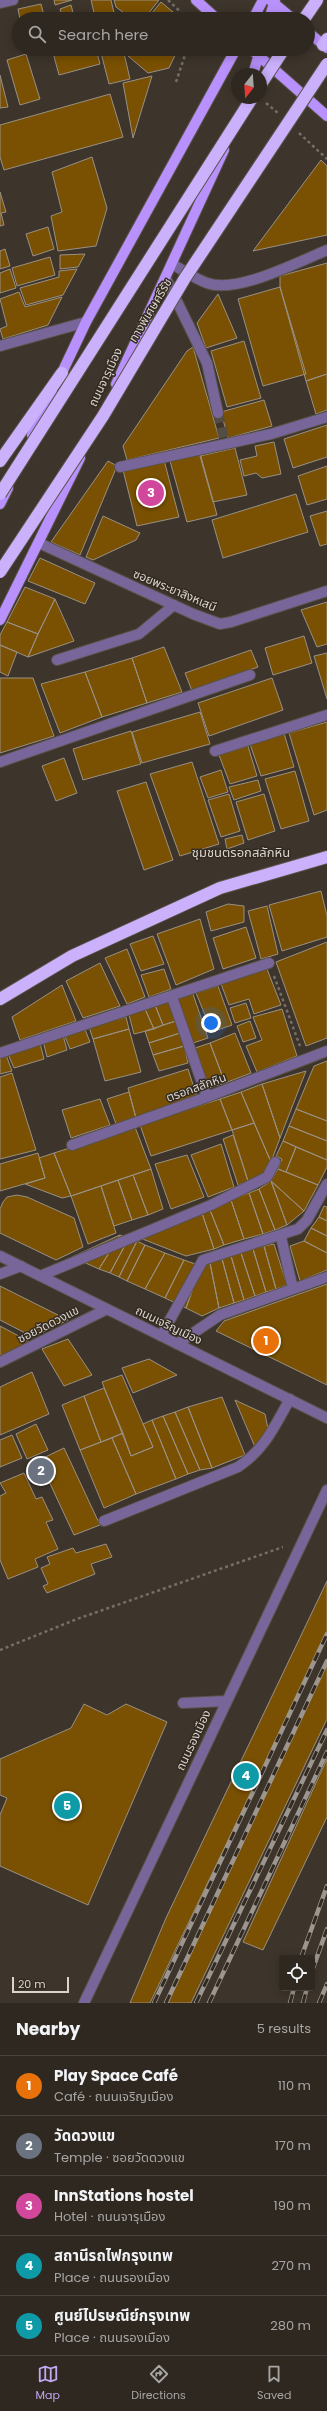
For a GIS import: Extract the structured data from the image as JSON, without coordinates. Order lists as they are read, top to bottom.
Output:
{
  "streets": {
    "highway": ["ทางพิเศษศรีรัช"],
    "main road": ["ถนนจารุเมือง"],
    "street": [
      "ซอยพระยาสิงหเสนี",
      "ตรอกสลักหิน",
      "ซอยวัดดวงแข",
      "ถนนเจริญเมือง",
      "ถนนรองเมือง"
    ]
  },
  "crossings": [
    ["ถนนจารุเมือง", "ซอยพระยาสิงหเสนี"],
    ["ซอยวัดดวงแข", "ถนนเจริญเมือง"]
  ],
  "districts": ["ชุมชนตรอกสลักหิน"],
  "scale_bar": "20 m",
  "north": "bottom",
  "page": {
    "search": "Search here",
    "pins": [
      "3",
      "1",
      "2",
      "4",
      "5"
    ],
    "scale": "20 m",
    "heading": ["Nearby", "5 results"],
    "list": [
      {
        "mark": "1",
        "name": "Play Space Café",
        "note": "Café · ถนนเจริญเมือง",
        "value": "110 m"
      },
      {
        "mark": "2",
        "name": "วัดดวงแข",
        "note": "Temple · ซอยวัดดวงแข",
        "value": "170 m"
      },
      {
        "mark": "3",
        "name": "InnStations hostel",
        "note": "Hotel · ถนนจารุเมือง",
        "value": "190 m"
      },
      {
        "mark": "4",
        "name": "สถานีรถไฟกรุงเทพ",
        "note": "Place · ถนนรองเมือง",
        "value": "270 m"
      },
      {
        "mark": "5",
        "name": "ศูนย์ไปรษณีย์กรุงเทพ",
        "note": "Place · ถนนรองเมือง",
        "value": "280 m"
      }
    ],
    "nav": ["Map", "Directions", "Saved"]
  }
}
